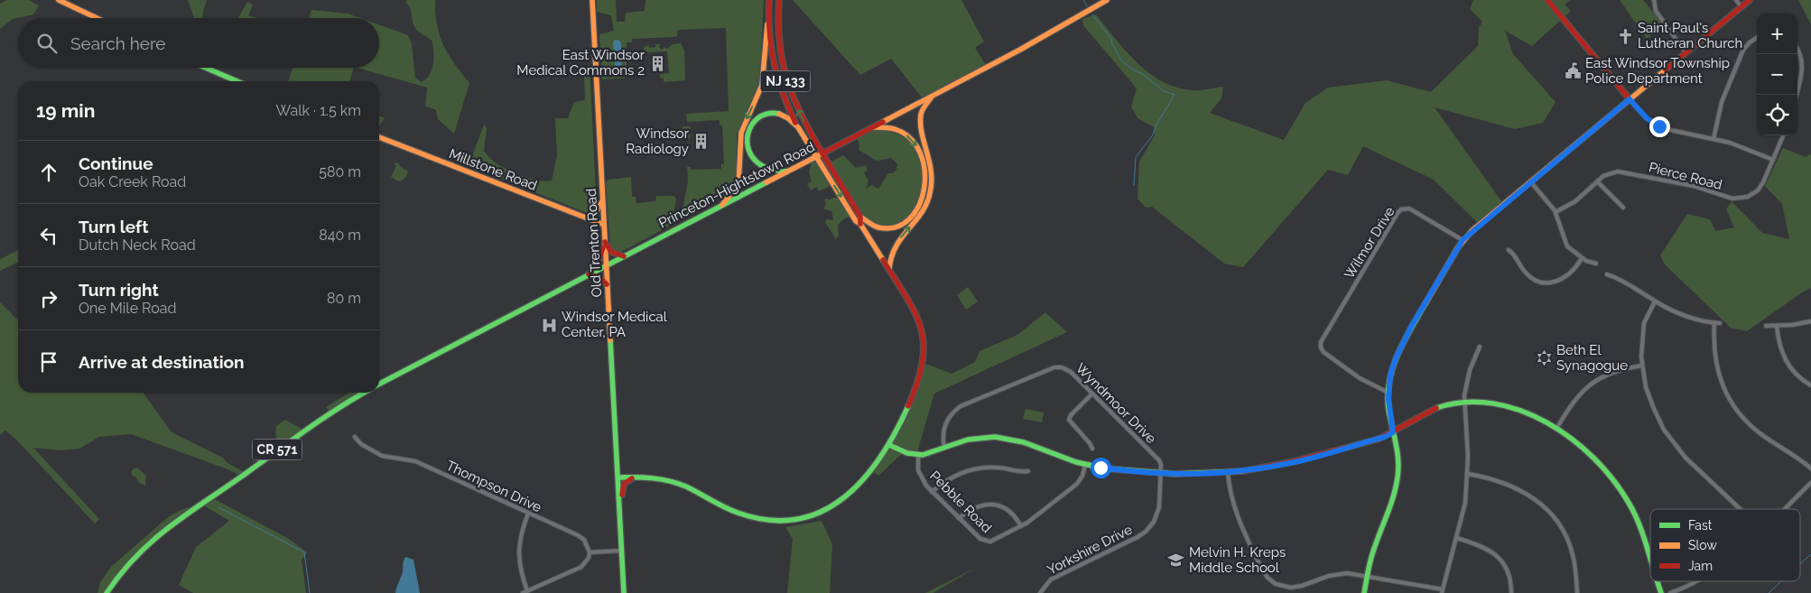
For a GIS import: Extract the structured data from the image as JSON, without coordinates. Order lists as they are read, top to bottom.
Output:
{
  "streets": {
    "main road": [
      "NJ 133",
      "Millstone Road",
      "Princeton-Hightstown Road",
      "Old Trenton Road",
      "CR 571"
    ],
    "street": [
      "Pierce Road",
      "Wilmor Drive",
      "Wyndmoor Drive",
      "Thompson Drive",
      "Pebble Road",
      "Yorkshire Drive"
    ]
  },
  "crossings": [
    ["NJ 133", "Princeton-Hightstown Road"],
    ["Millstone Road", "Old Trenton Road"],
    ["Princeton-Hightstown Road", "Old Trenton Road"],
    ["Wyndmoor Drive", "Yorkshire Drive"]
  ],
  "places": {
    "church": ["Saint Paul's Lutheran Church"],
    "building": ["East Windsor Medical Commons 2", "Windsor Radiology"],
    "public building": ["East Windsor Township Police Department"],
    "hospital": ["Windsor Medical Center, PA"],
    "synagogue": ["Beth El Synagogue"],
    "school or university": ["Melvin H. Kreps Middle School"]
  },
  "legend": ["Fast", "Slow", "Jam"],
  "page": {
    "map_buttons": ["+", "−"],
    "search": "Search here",
    "heading": ["19 min", "Walk · 1.5 km"],
    "list": [
      ["Continue", "Oak Creek Road", "580 m"],
      ["Turn left", "Dutch Neck Road", "840 m"],
      ["Turn right", "One Mile Road", "80 m"],
      "Arrive at destination"
    ]
  }
}
